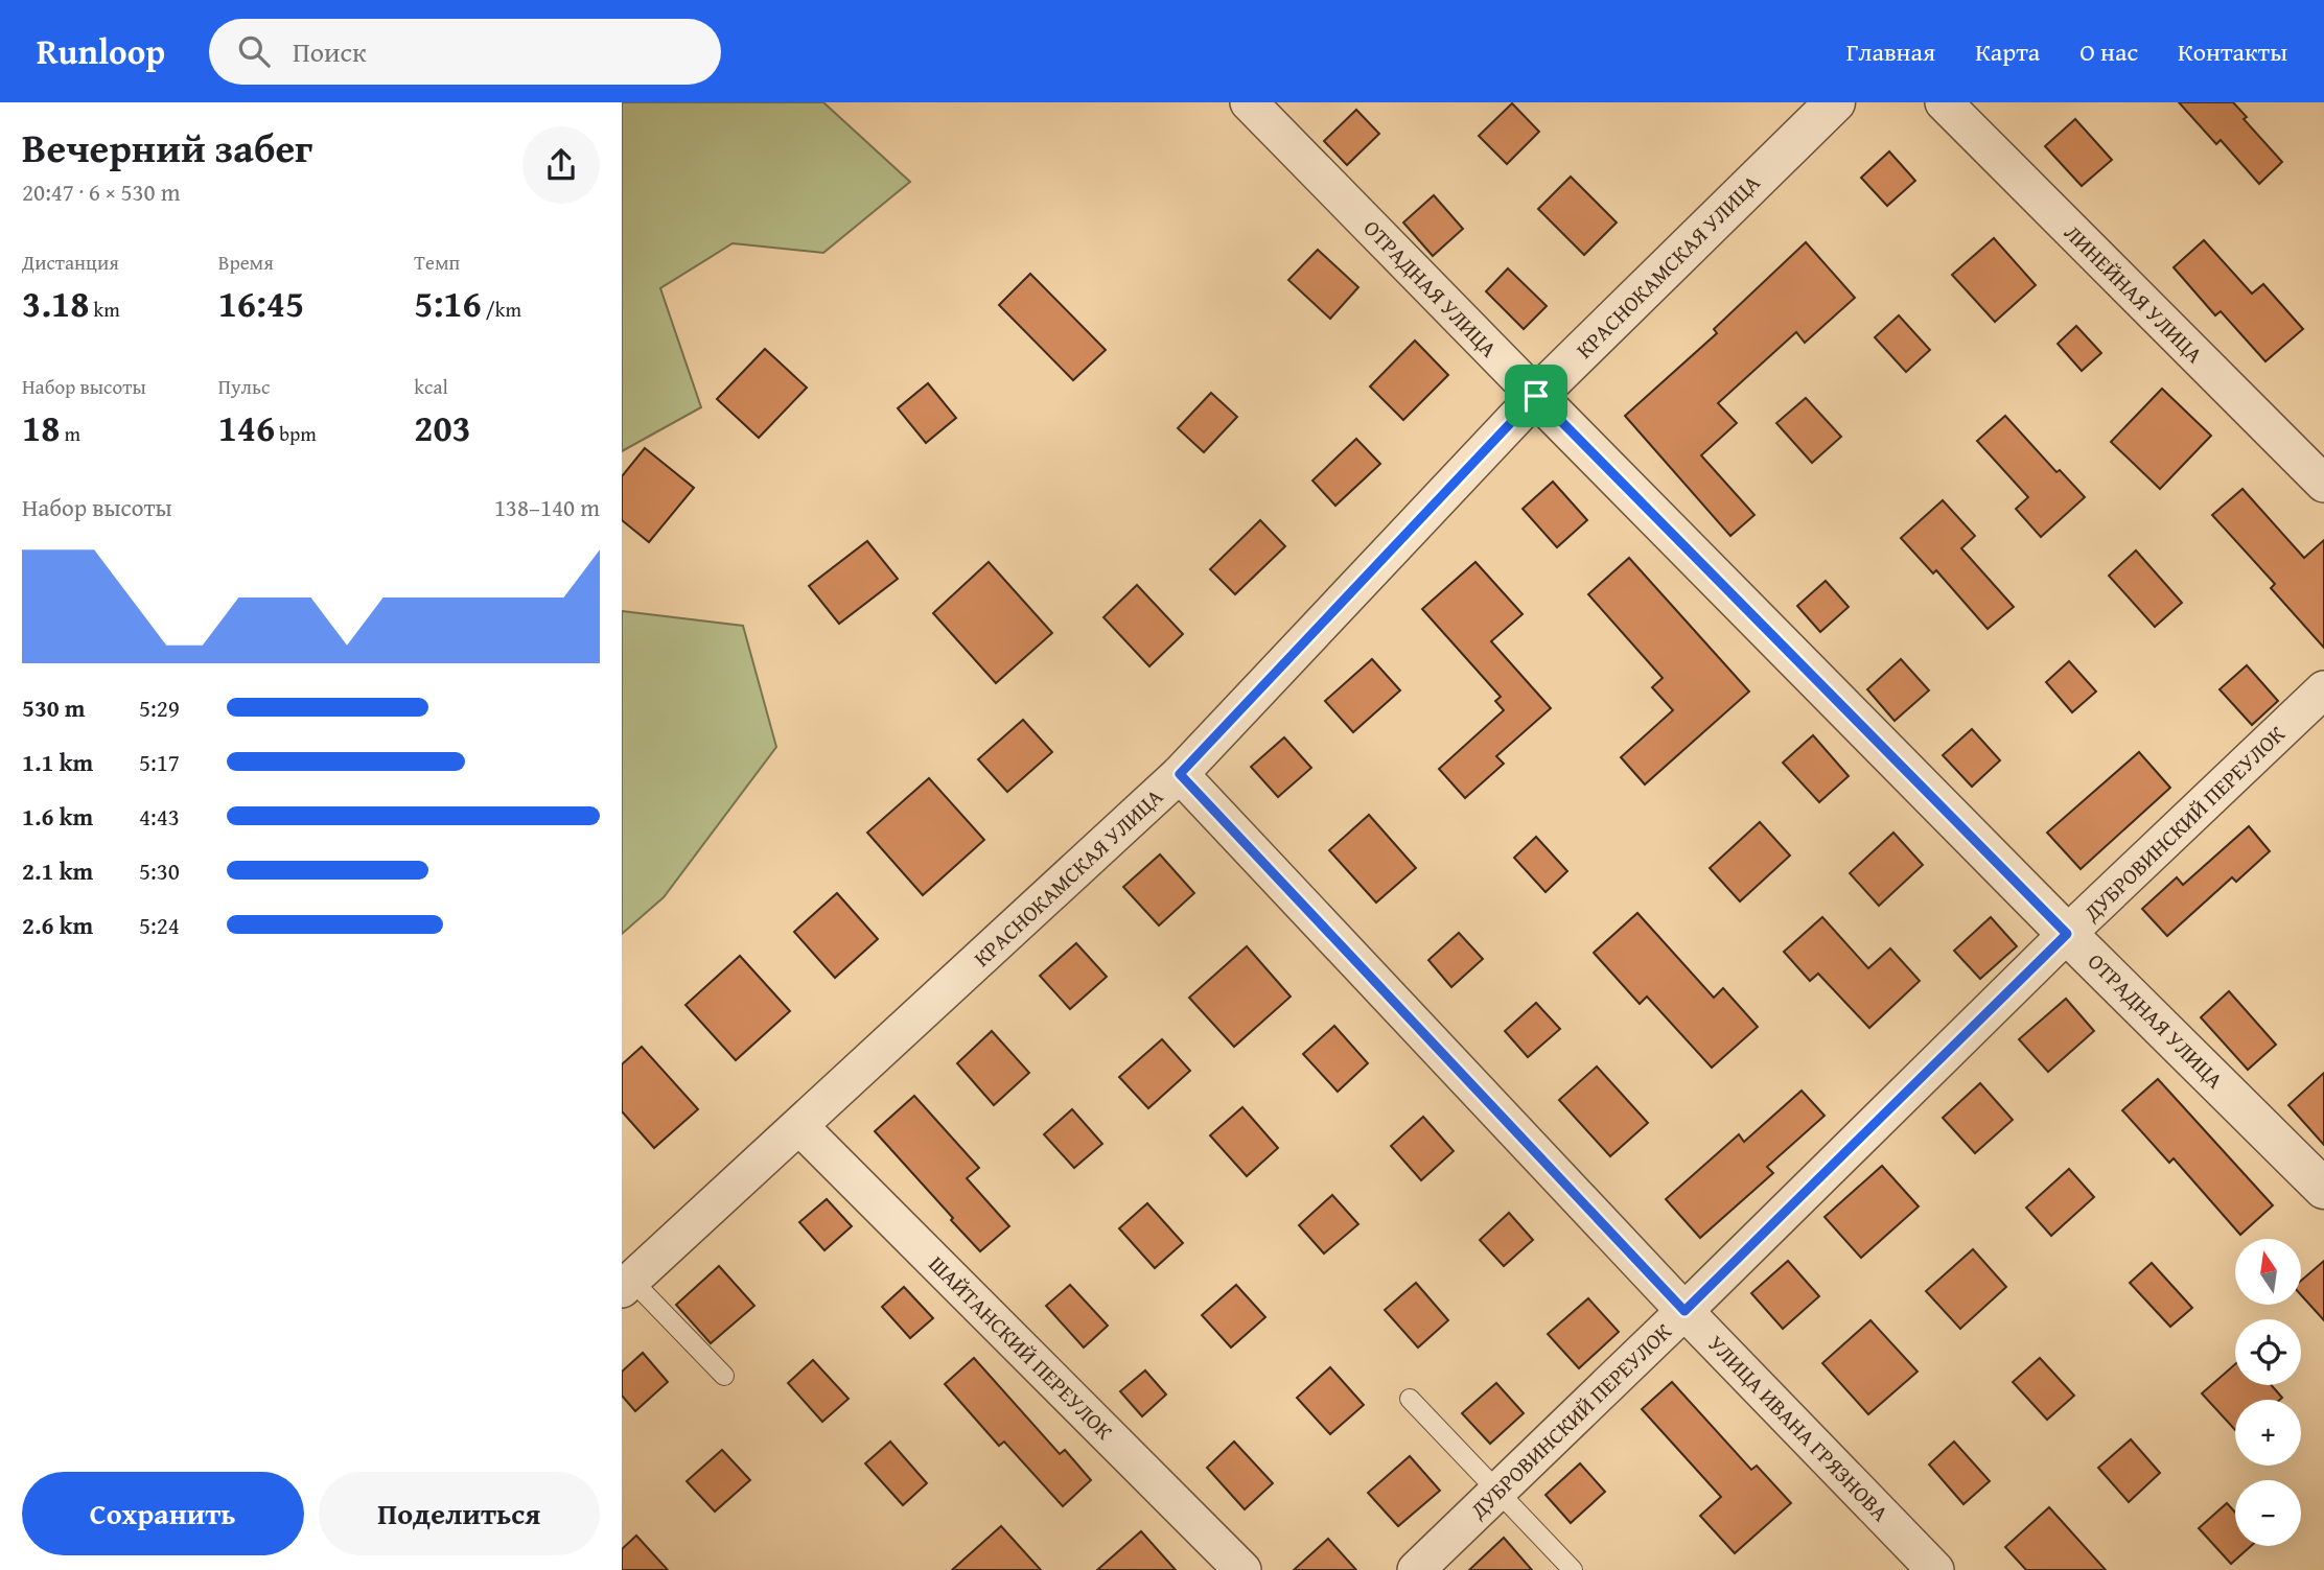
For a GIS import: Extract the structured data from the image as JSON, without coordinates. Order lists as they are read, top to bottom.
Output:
{
  "streets": {
    "street": [
      "КРАСНОКАМСКАЯ УЛИЦА",
      "ОТРАДНАЯ УЛИЦА",
      "ЛИНЕЙНАЯ УЛИЦА",
      "ДУБРОВИНСКИЙ ПЕРЕУЛОК",
      "ШАЙТАНСКИЙ ПЕРЕУЛОК",
      "УЛИЦА ИВАНА ГРЯЗНОВА"
    ]
  },
  "crossings": [
    ["КРАСНОКАМСКАЯ УЛИЦА", "ОТРАДНАЯ УЛИЦА"],
    ["КРАСНОКАМСКАЯ УЛИЦА", "ШАЙТАНСКИЙ ПЕРЕУЛОК"],
    ["КРАСНОКАМСКАЯ УЛИЦА", "УЛИЦА ИВАНА ГРЯЗНОВА"],
    ["ОТРАДНАЯ УЛИЦА", "ДУБРОВИНСКИЙ ПЕРЕУЛОК"],
    ["ДУБРОВИНСКИЙ ПЕРЕУЛОК", "УЛИЦА ИВАНА ГРЯЗНОВА"]
  ],
  "north": "top",
  "page": {
    "header": "Runloop",
    "search": "Поиск",
    "nav": [
      "Главная",
      "Карта",
      "О нас",
      "Контакты"
    ],
    "heading": ["Вечерний забег", "20:47 · 6 × 530 m"],
    "stats": [
      ["Дистанция", "3.18 km"],
      ["Время", "16:45"],
      ["Темп", "5:16 /km"],
      ["Набор высоты", "18 m"],
      ["Пульс", "146 bpm"],
      ["kcal", "203"]
    ],
    "chart": ["Набор высоты", "138–140 m"],
    "list": [
      {
        "name": "530 m",
        "note": "5:29"
      },
      {
        "name": "1.1 km",
        "note": "5:17"
      },
      {
        "name": "1.6 km",
        "note": "4:43"
      },
      {
        "name": "2.1 km",
        "note": "5:30"
      },
      {
        "name": "2.6 km",
        "note": "5:24"
      }
    ],
    "map_buttons": ["+", "−"],
    "buttons": ["Сохранить", "Поделиться"]
  }
}
